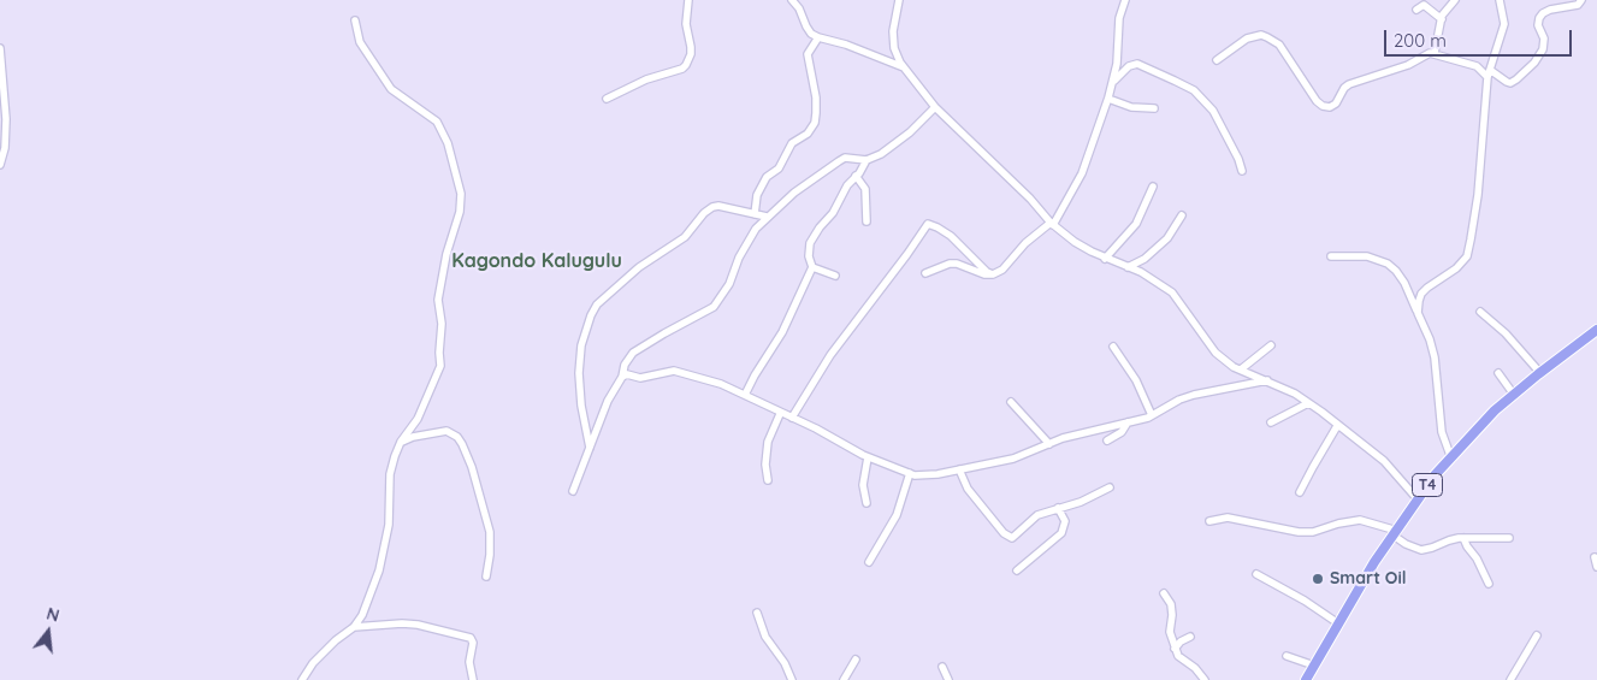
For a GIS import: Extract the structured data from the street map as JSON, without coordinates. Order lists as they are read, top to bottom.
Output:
{
  "streets": {
    "highway": ["T4"]
  },
  "districts": ["Kagondo Kalugulu"],
  "places": ["Smart Oil"],
  "scale_bar": "200 m",
  "north": "top"
}
